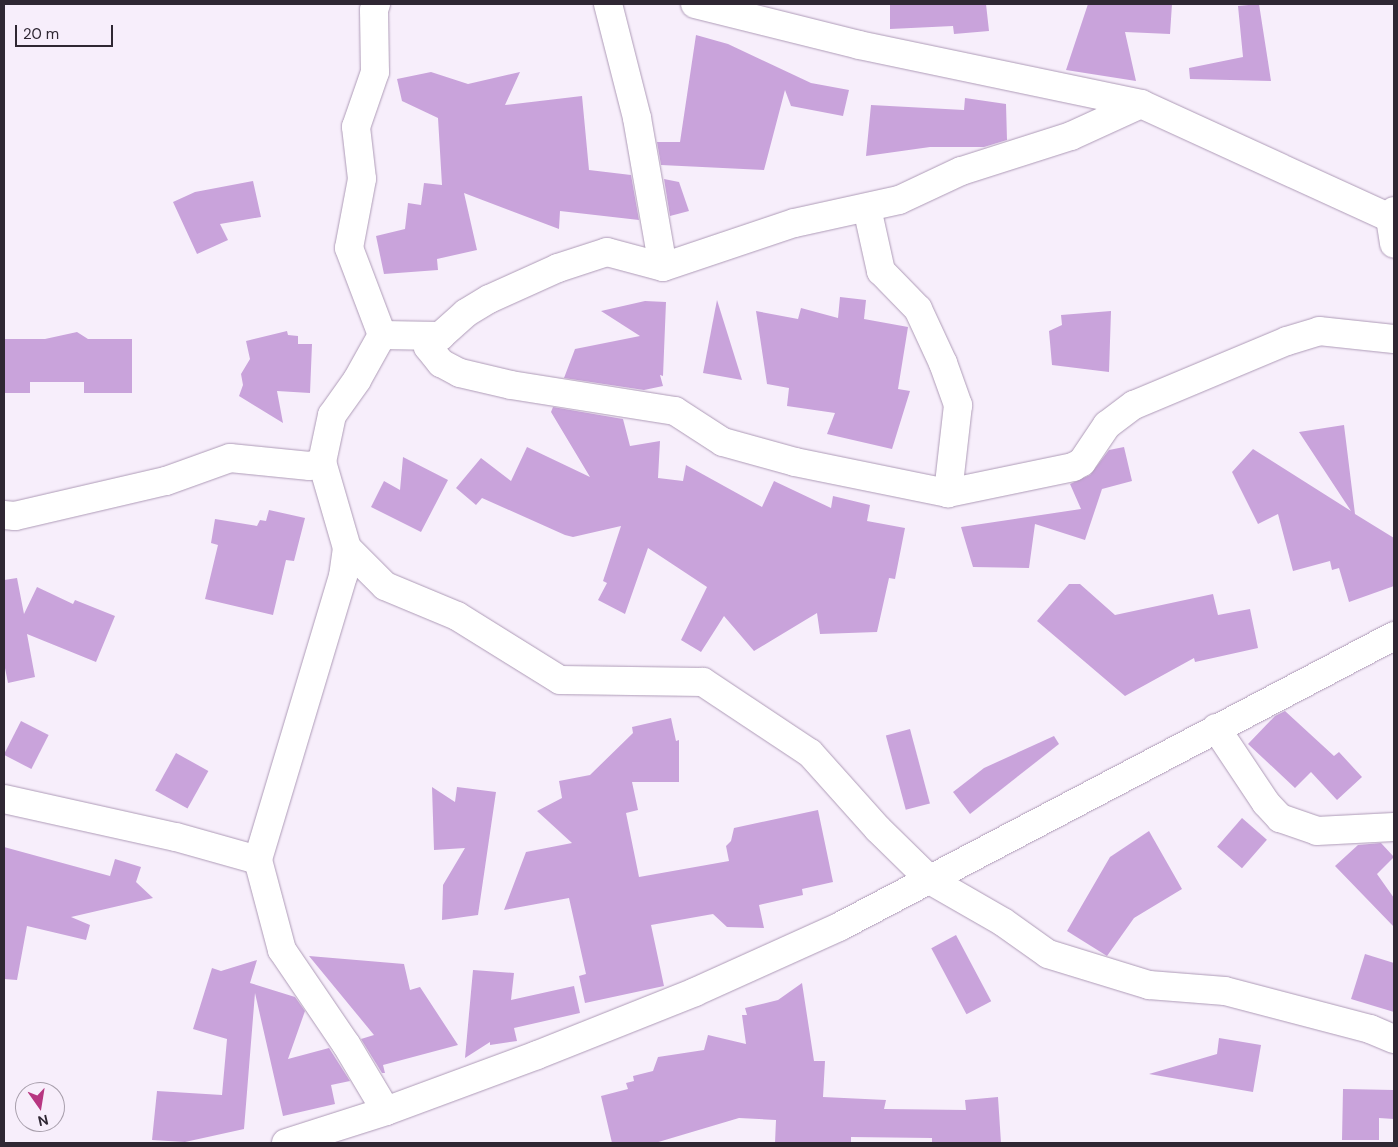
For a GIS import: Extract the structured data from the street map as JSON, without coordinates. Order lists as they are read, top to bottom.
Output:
{
  "scale_bar": "20 m",
  "north": "bottom"
}
